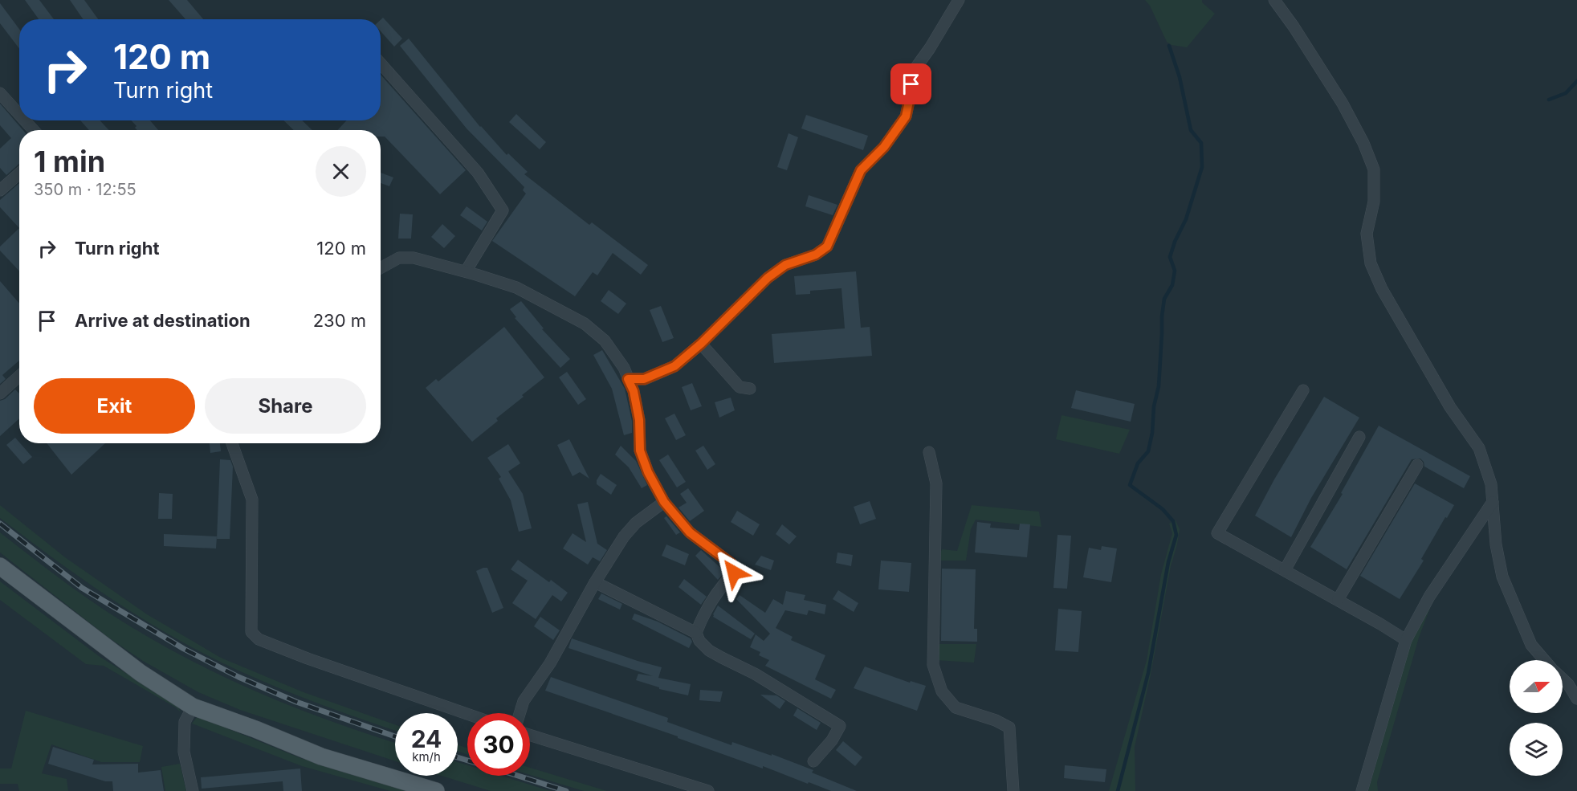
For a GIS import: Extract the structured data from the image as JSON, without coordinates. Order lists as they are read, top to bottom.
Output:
{
  "north": "right",
  "page": {
    "turn": ["120 m", "Turn right"],
    "heading": ["1 min", "350 m · 12:55"],
    "list": [
      {
        "name": "Turn right",
        "value": "120 m"
      },
      {
        "name": "Arrive at destination",
        "value": "230 m"
      }
    ],
    "buttons": ["Exit", "Share"],
    "speed": "24 km/h",
    "limit": "30"
  }
}
